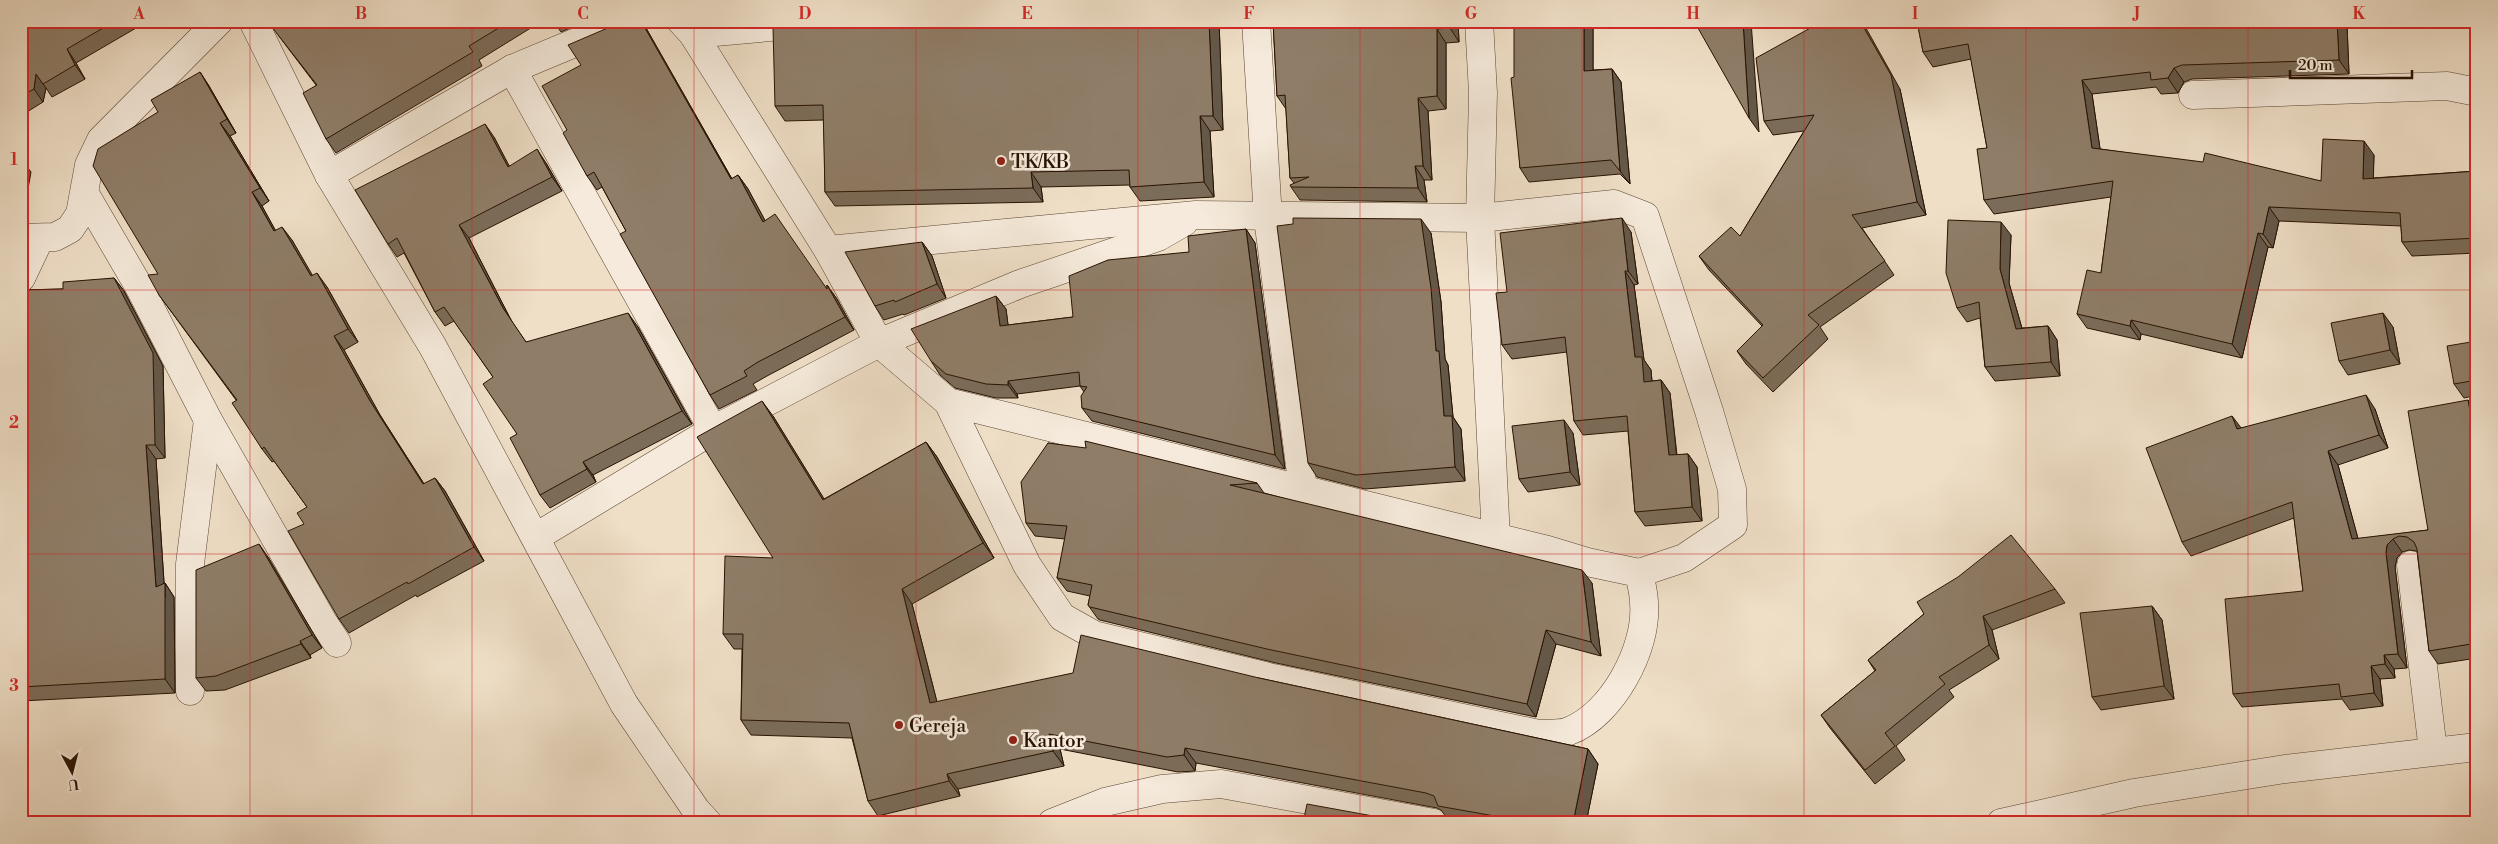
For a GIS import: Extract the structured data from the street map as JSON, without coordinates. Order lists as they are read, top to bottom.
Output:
{
  "places": ["TK/KB", "Gereja", "Kantor"],
  "scale_bar": "20 m",
  "north": "bottom",
  "grid": {
    "columns": [
      "A",
      "B",
      "C",
      "D",
      "E",
      "F",
      "G",
      "H",
      "I",
      "J",
      "K"
    ],
    "rows": ["1", "2", "3"]
  }
}
